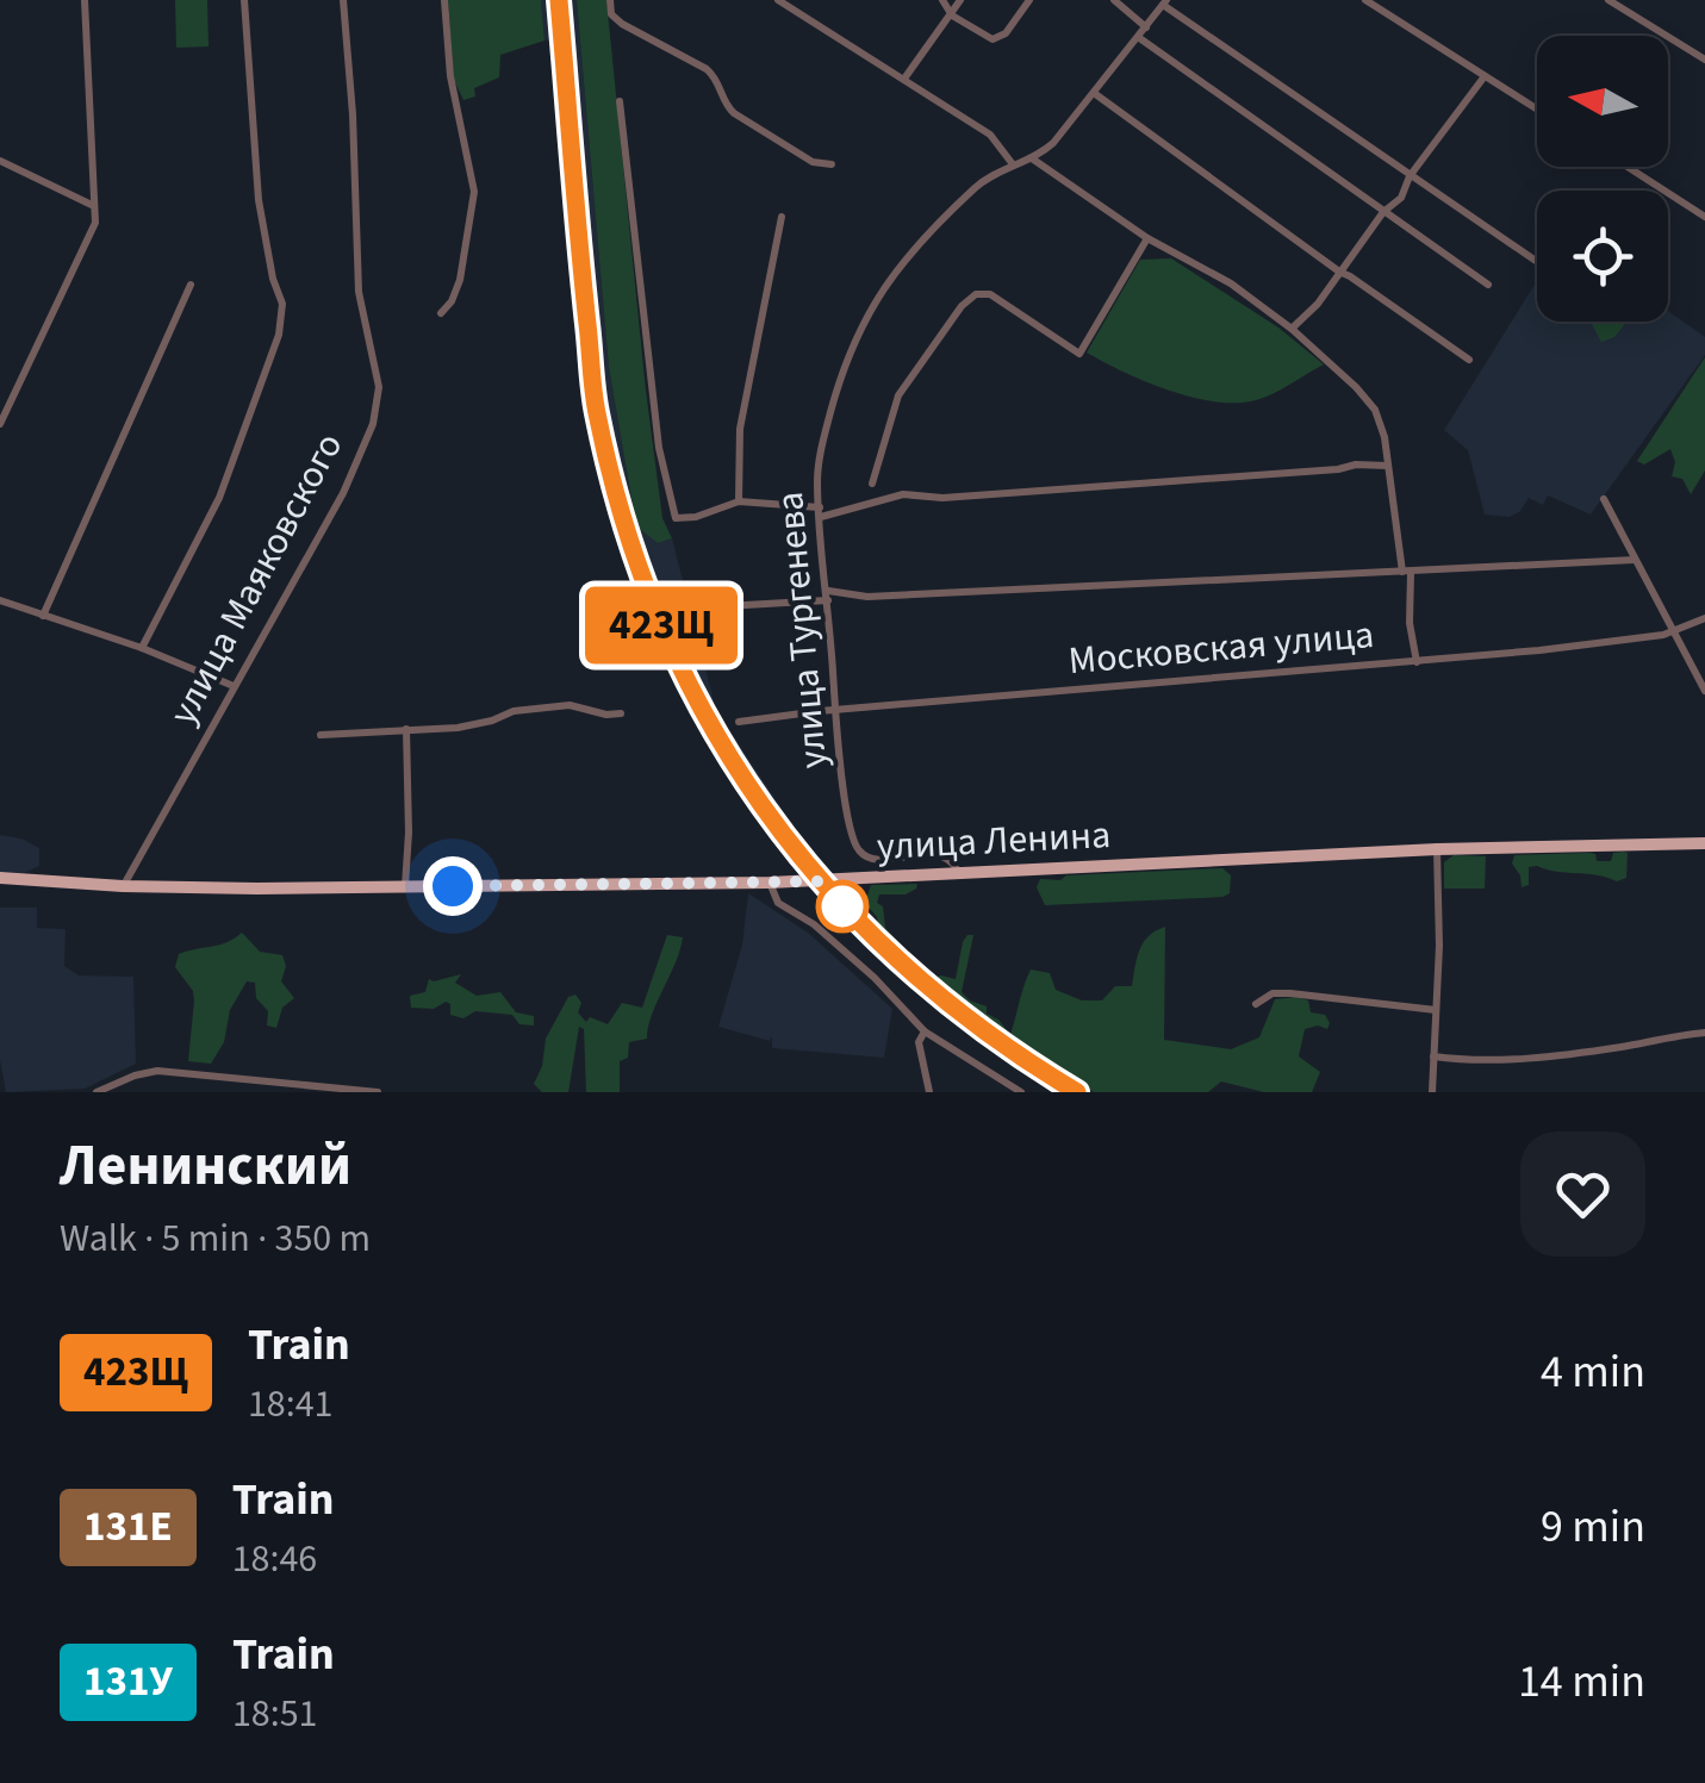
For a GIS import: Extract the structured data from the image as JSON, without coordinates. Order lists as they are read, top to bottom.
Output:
{
  "streets": {
    "main road": ["улица Ленина"],
    "street": ["улица Маяковского", "улица Тургенева", "Московская улица"]
  },
  "crossings": [
    ["улица Маяковского", "улица Ленина"],
    ["улица Тургенева", "Московская улица"],
    ["улица Тургенева", "улица Ленина"]
  ],
  "north": "left",
  "page": {
    "on_map": "423Щ",
    "heading": ["Ленинский", "Walk · 5 min · 350 m"],
    "list": [
      {
        "mark": "423Щ",
        "name": "Train",
        "note": "18:41",
        "value": "4 min"
      },
      {
        "mark": "131Е",
        "name": "Train",
        "note": "18:46",
        "value": "9 min"
      },
      {
        "mark": "131У",
        "name": "Train",
        "note": "18:51",
        "value": "14 min"
      }
    ]
  }
}
